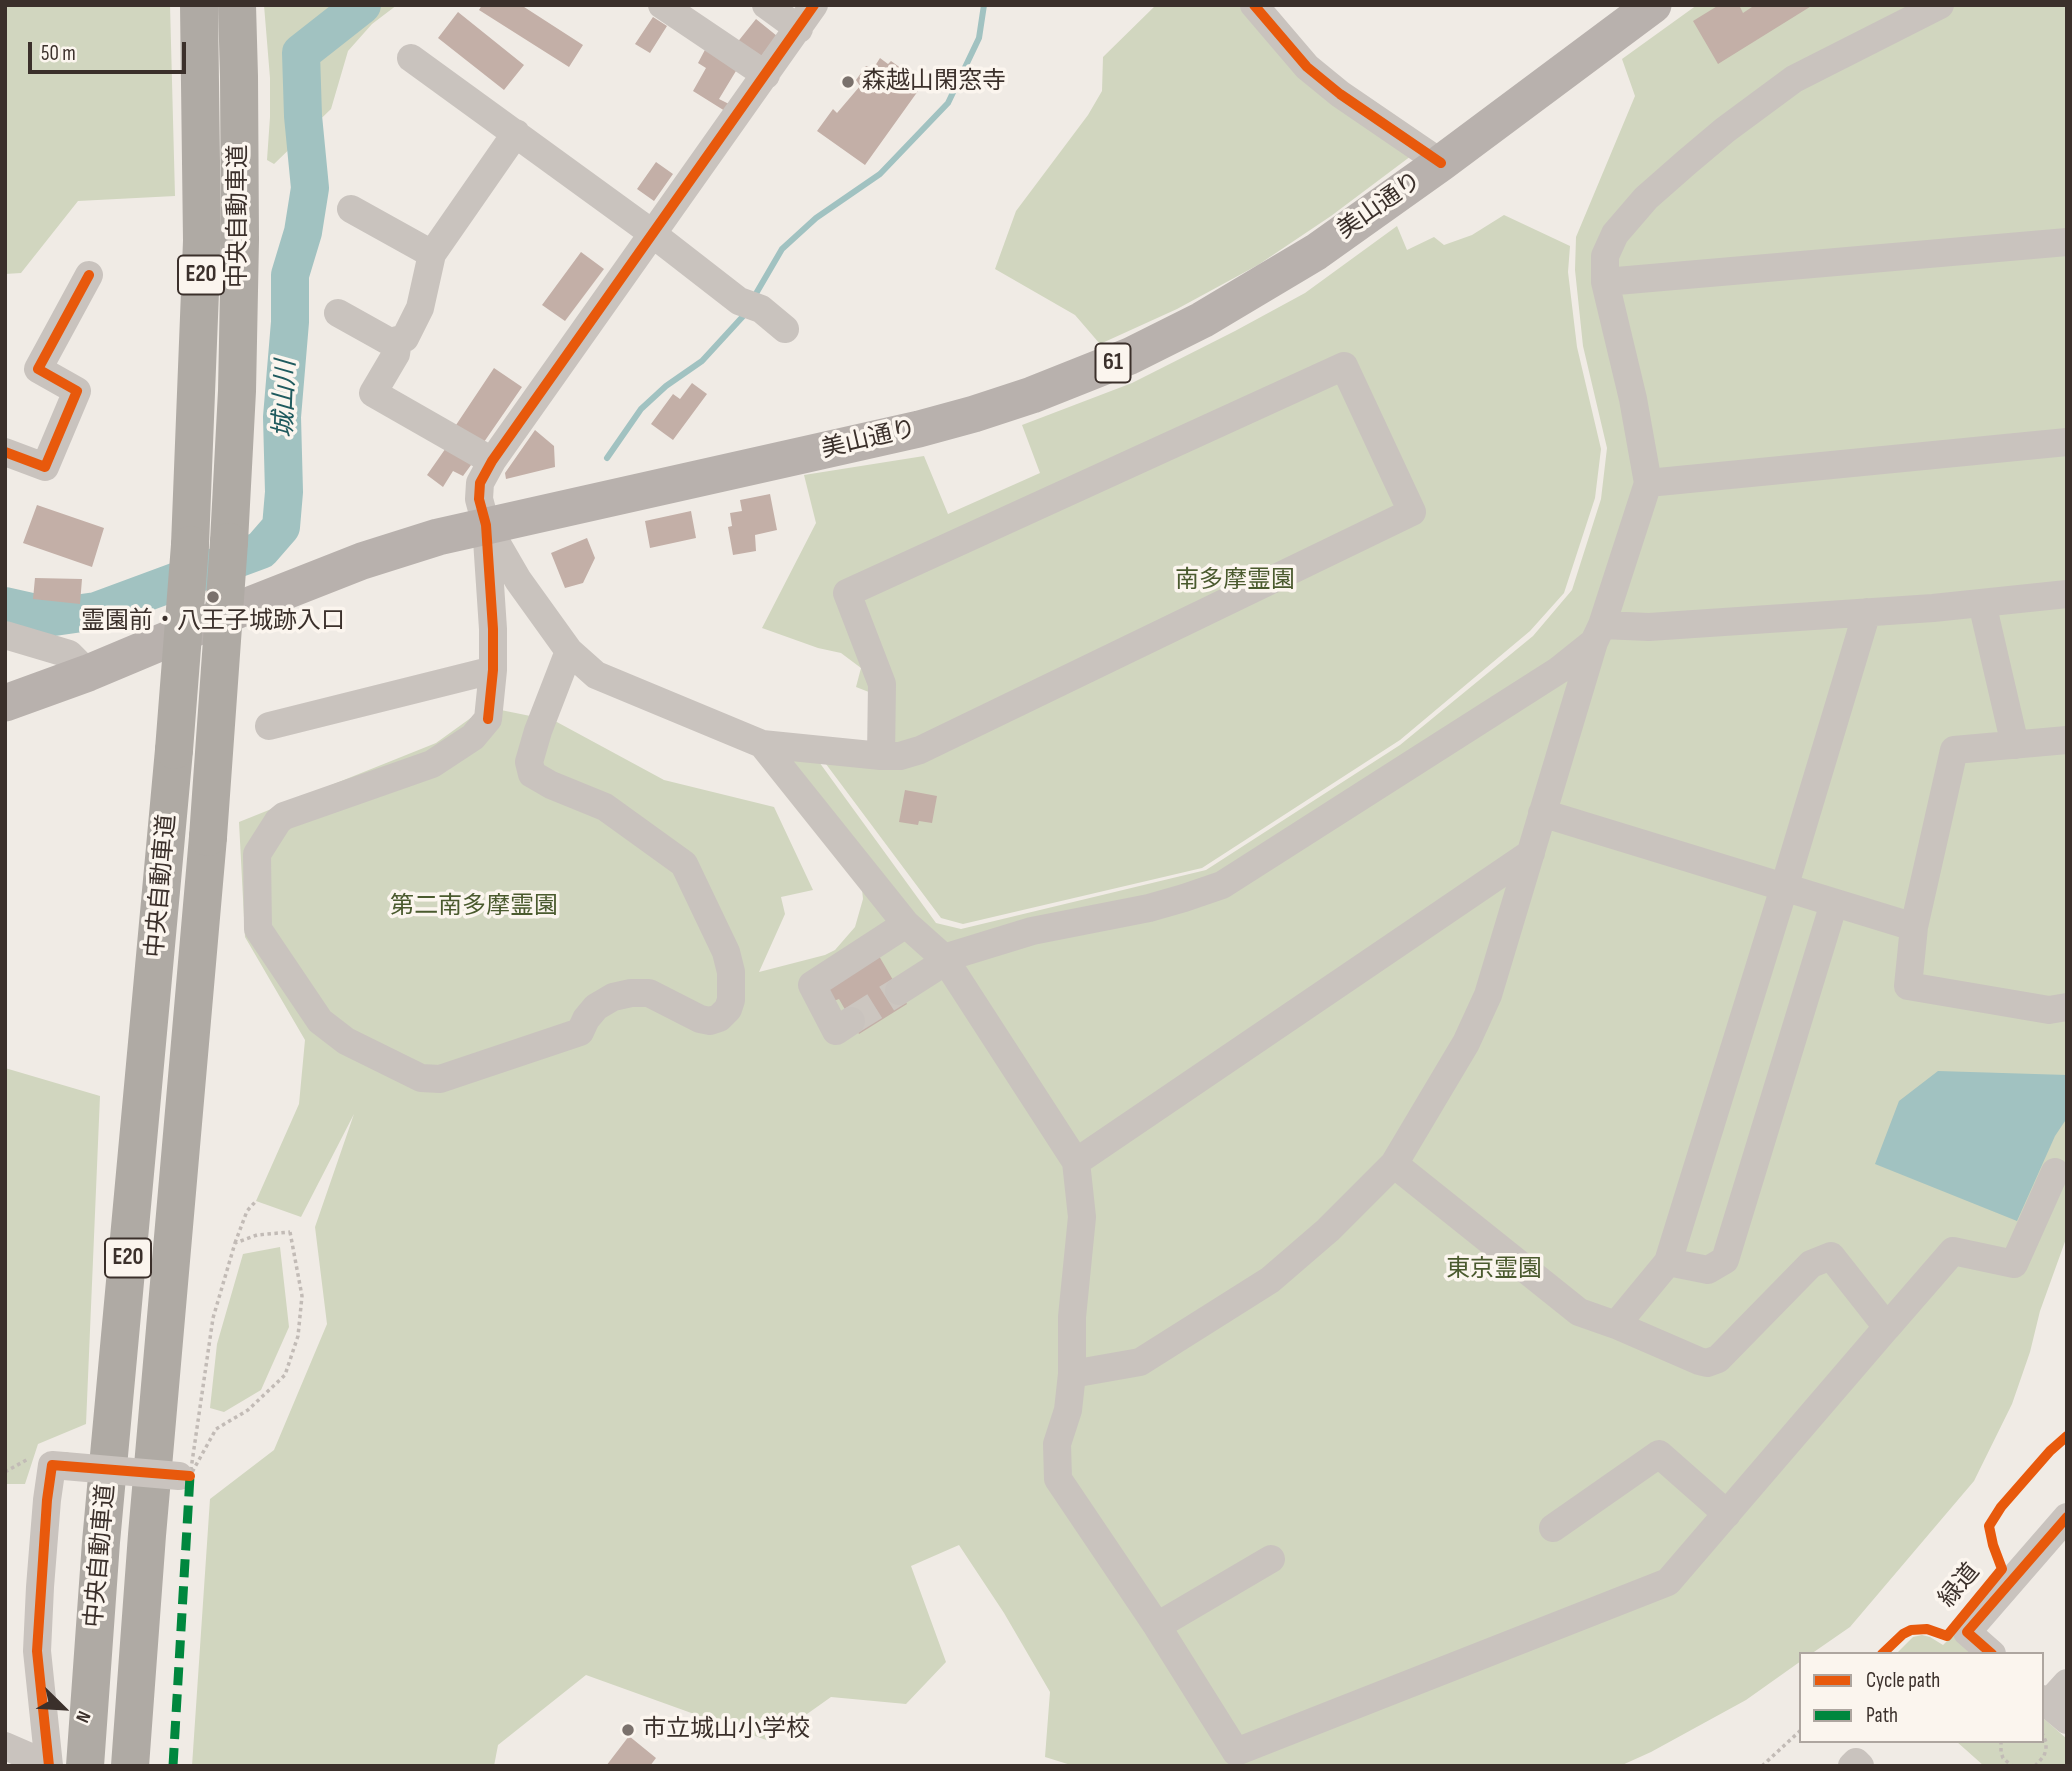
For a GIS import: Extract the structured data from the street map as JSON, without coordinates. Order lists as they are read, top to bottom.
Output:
{
  "streets": {
    "highway": ["中央自動車道", "E20"],
    "main road": ["美山通り", "61"],
    "cycle path": ["緑道"]
  },
  "water": ["城山川"],
  "parks": ["南多摩霊園", "第二南多摩霊園", "東京霊園"],
  "places": ["森越山閑窓寺", "霊園前・八王子城跡入口", "市立城山小学校"],
  "legend": ["Cycle path", "Path"],
  "scale_bar": "50 m",
  "north": "bottom right"
}
